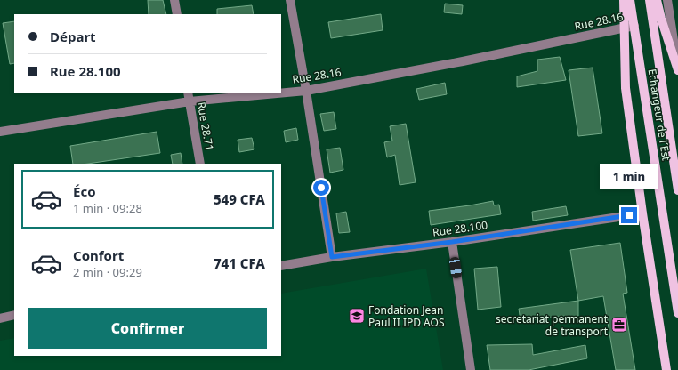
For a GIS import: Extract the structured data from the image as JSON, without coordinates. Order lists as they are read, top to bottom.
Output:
{
  "streets": {
    "main road": ["Echangeur de l´Est"],
    "street": ["Rue 28.16", "Rue 28.71", "Rue 28.100"]
  },
  "crossings": [
    ["Rue 28.16", "Echangeur de l´Est"],
    ["Rue 28.16", "Rue 28.71"]
  ],
  "places": {
    "school or university": ["Fondation Jean Paul II IPD AOS"],
    "office": ["secretariat permanent de transport"]
  },
  "page": {
    "banner": ["Départ", "Rue 28.100"],
    "bubble": "1 min",
    "list": [
      {
        "name": "Éco",
        "note": "1 min · 09:28",
        "value": "549 CFA"
      },
      {
        "name": "Confort",
        "note": "2 min · 09:29",
        "value": "741 CFA"
      }
    ],
    "buttons": "Confirmer"
  }
}
